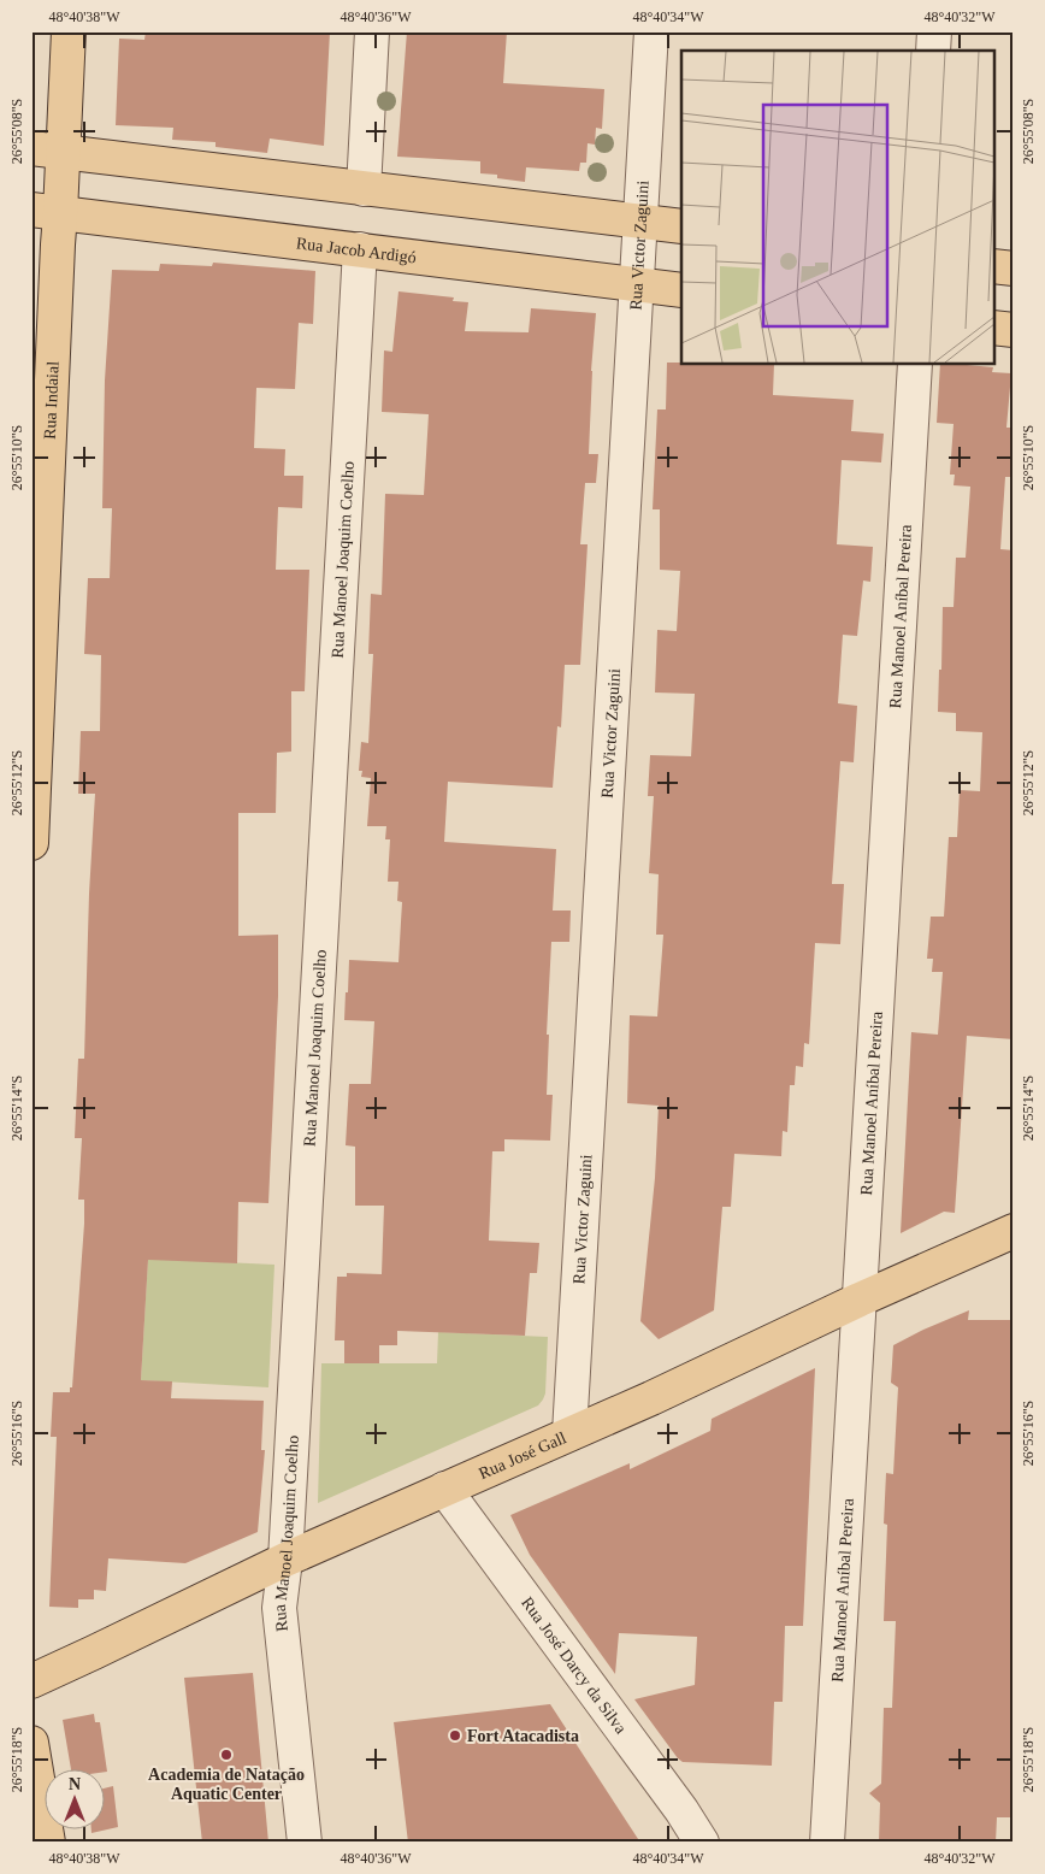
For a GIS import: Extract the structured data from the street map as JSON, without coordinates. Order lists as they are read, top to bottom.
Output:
{
  "streets": {
    "main road": ["Rua Jacob Ardigó", "Rua Indaial", "Rua José Gall"],
    "street": [
      "Rua Victor Zaguini",
      "Rua Manoel Joaquim Coelho",
      "Rua Manoel Aníbal Pereira",
      "Rua José Darcy da Silva"
    ]
  },
  "crossings": [
    ["Rua Victor Zaguini", "Rua Jacob Ardigó"],
    ["Rua Victor Zaguini", "Rua José Gall"],
    ["Rua Jacob Ardigó", "Rua Indaial"],
    ["Rua Jacob Ardigó", "Rua Manoel Joaquim Coelho"],
    ["Rua Manoel Joaquim Coelho", "Rua José Gall"],
    ["Rua Manoel Aníbal Pereira", "Rua José Gall"],
    ["Rua José Gall", "Rua José Darcy da Silva"]
  ],
  "places": ["Fort Atacadista", "Academia de Natação Aquatic Center"],
  "north": "top",
  "coordinates": [
    "48°40'38\"W",
    "48°40'36\"W",
    "48°40'34\"W",
    "48°40'32\"W",
    "26°55'08\"S",
    "26°55'10\"S",
    "26°55'12\"S",
    "26°55'14\"S",
    "26°55'16\"S",
    "26°55'18\"S"
  ]
}
